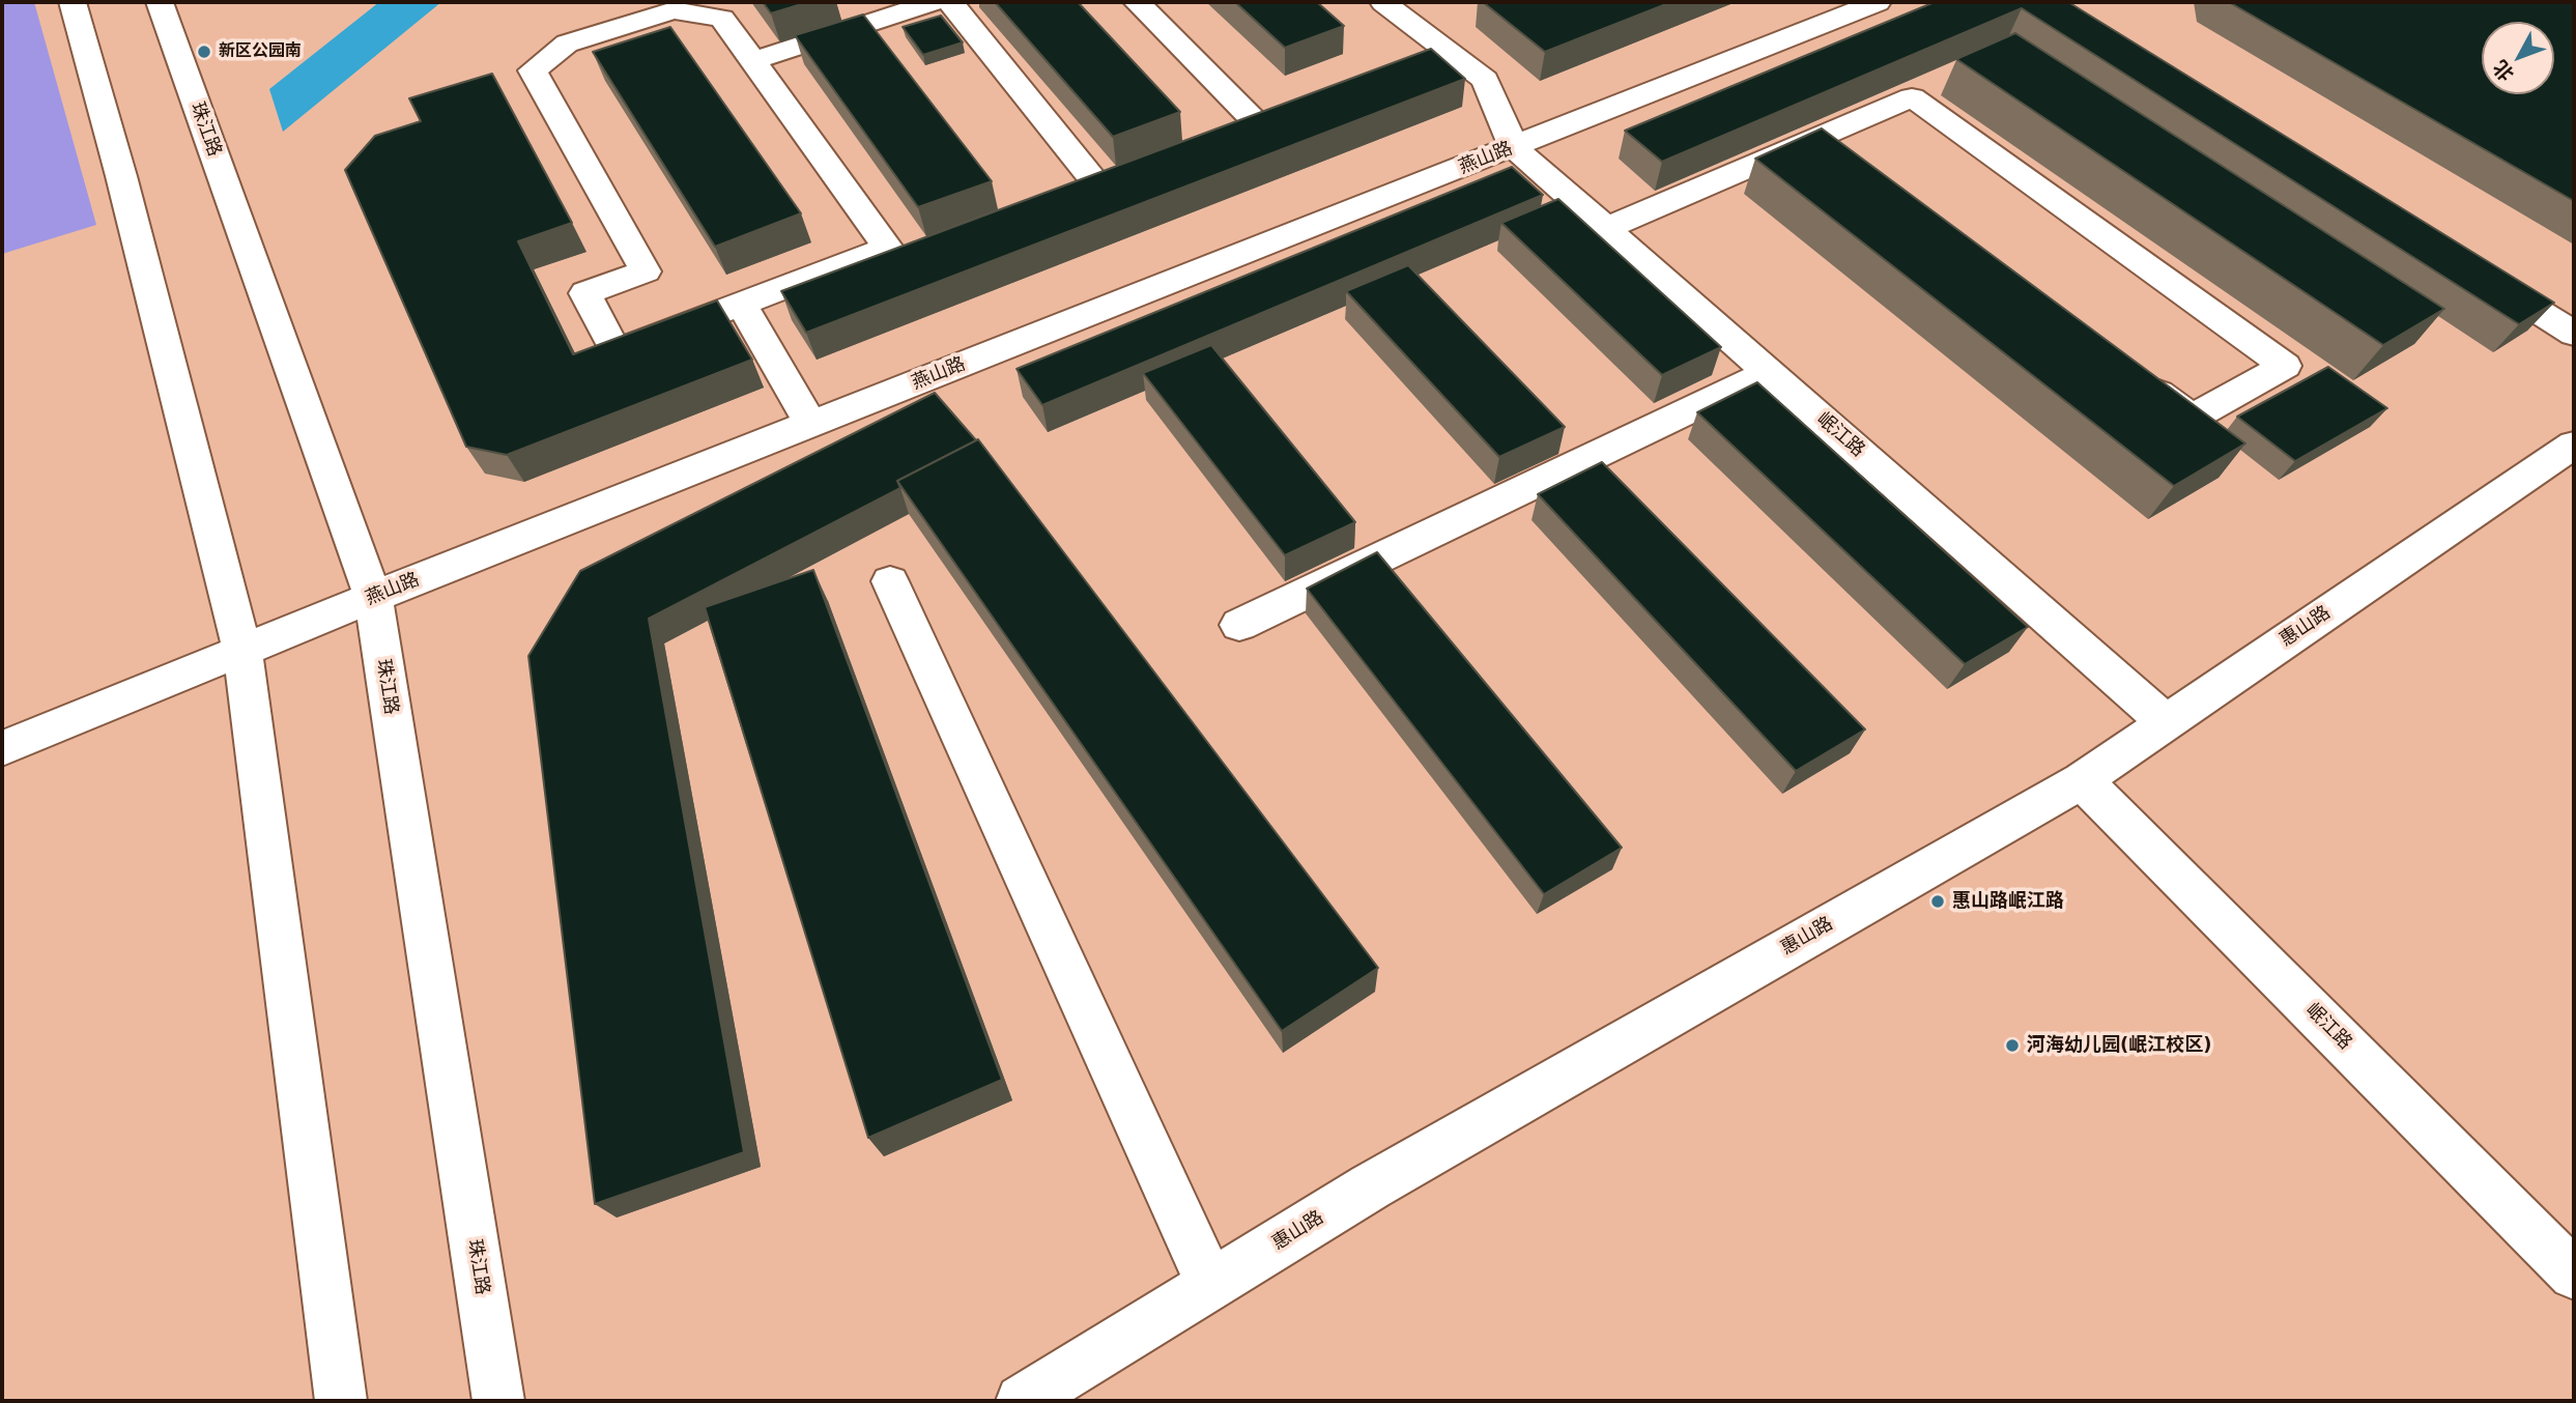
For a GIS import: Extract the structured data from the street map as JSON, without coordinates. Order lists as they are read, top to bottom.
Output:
{
  "streets": {
    "street": [
      "珠江路",
      "燕山路",
      "岷江路",
      "惠山路"
    ]
  },
  "crossings": [
    ["珠江路", "燕山路"],
    ["燕山路", "岷江路"],
    ["岷江路", "惠山路"]
  ],
  "places": ["新区公园南", "惠山路岷江路", "河海幼儿园(岷江校区)"],
  "north": "bottom left"
}
